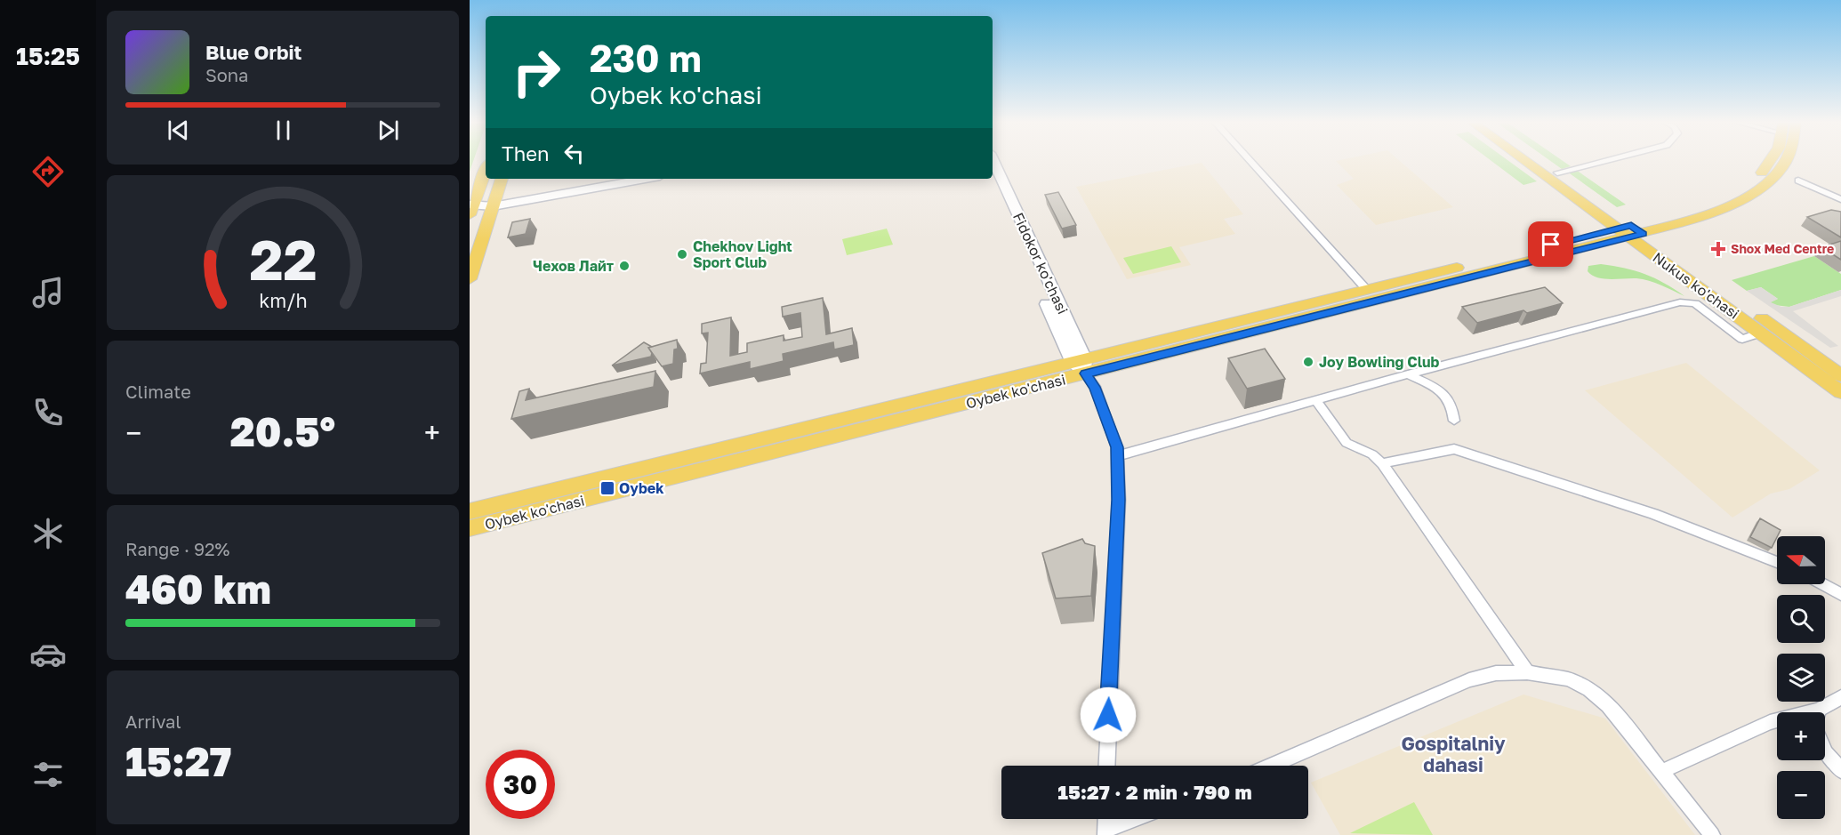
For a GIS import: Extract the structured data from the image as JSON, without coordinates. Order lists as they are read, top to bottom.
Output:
{
  "streets": {
    "main road": ["Fidokor ko'chasi", "Nukus ko'chasi", "Oybek ko'chasi"]
  },
  "crossings": [
    ["Fidokor ko'chasi", "Oybek ko'chasi"],
    ["Nukus ko'chasi", "Oybek ko'chasi"]
  ],
  "districts": ["Gospitalniy dahasi"],
  "places": {
    "health": ["Shox Med Centre"],
    "other": ["Chekhov Light Sport Club", "Чехов Лайт", "Joy Bowling Club"],
    "transit": ["Oybek"]
  },
  "north": "left",
  "page": {
    "tabs": "15:25",
    "turn": ["230 m", "Oybek ko'chasi"],
    "song": ["Blue Orbit", "Sona"],
    "then": "Then",
    "tile": [
      "Climate",
      ["Range · 92%", "460 km"],
      ["Arrival", "15:27"]
    ],
    "heat": ["−", "20.5°", "+"],
    "map_buttons": ["+", "−"],
    "limit": "30",
    "trip": "15:27 · 2 min · 790 m",
    "gauge": ["22", "km/h"]
  }
}
